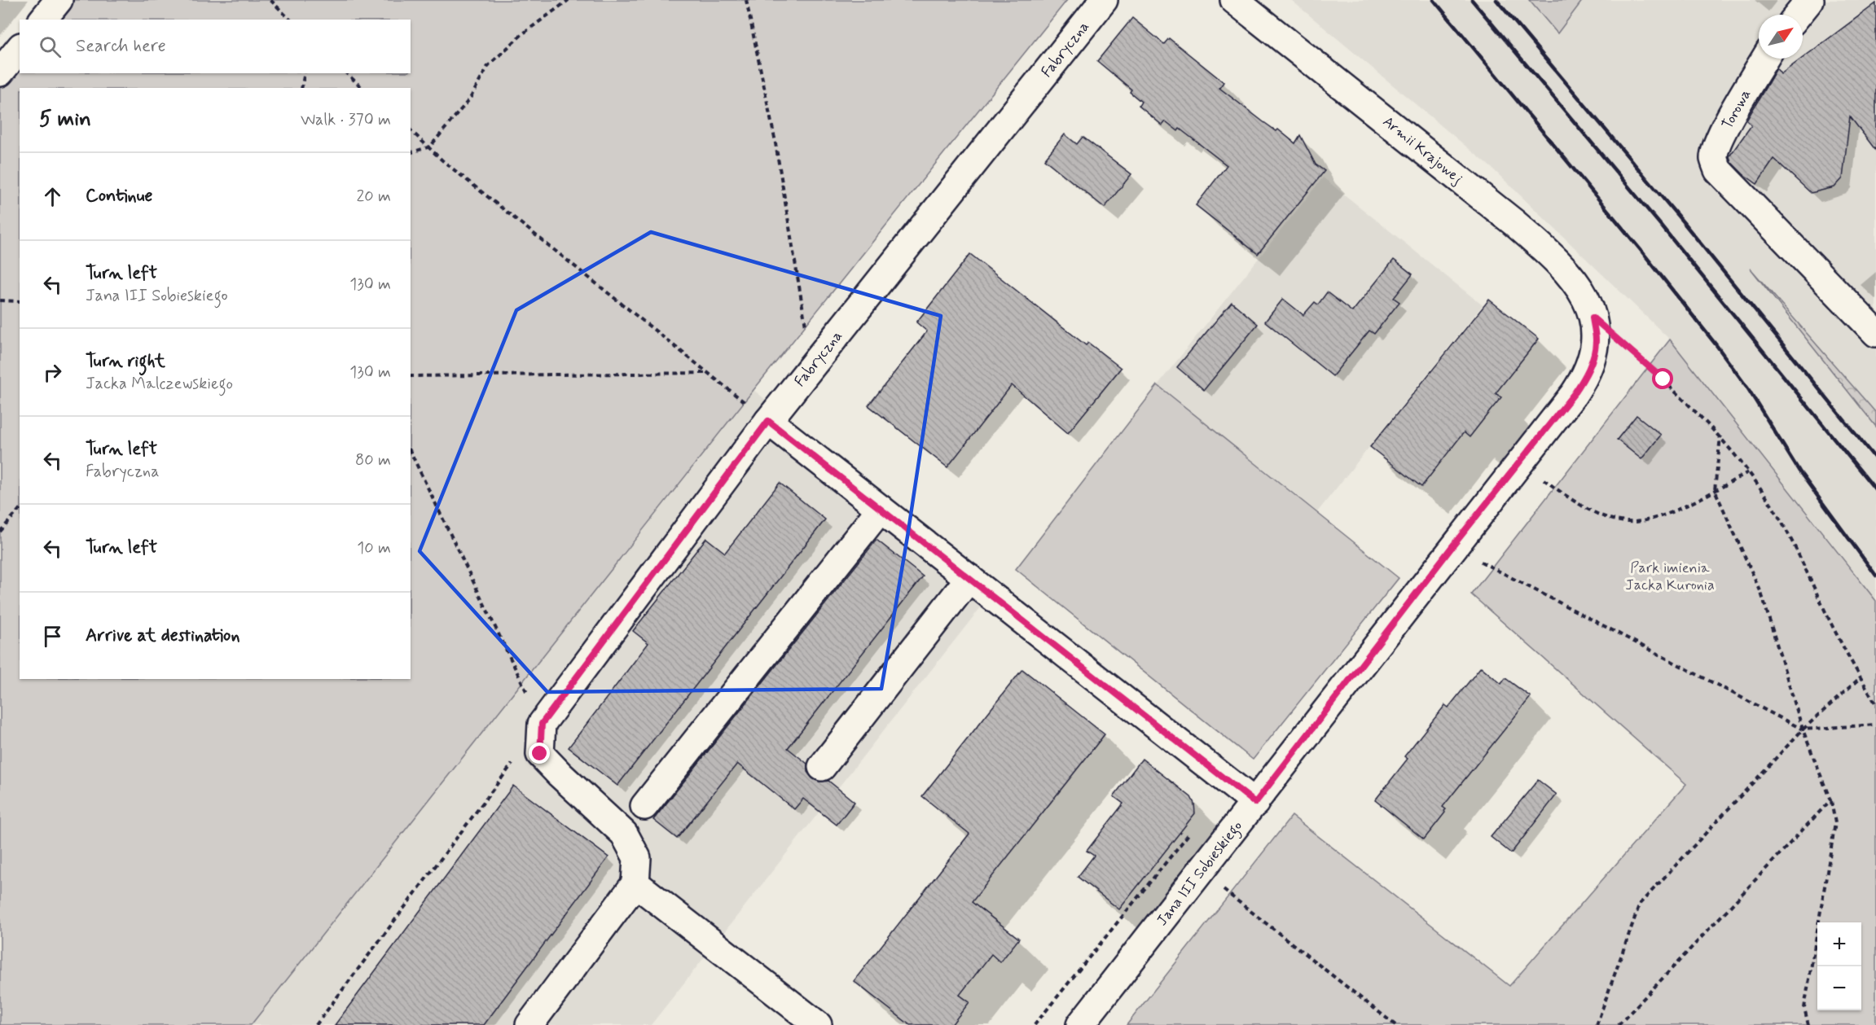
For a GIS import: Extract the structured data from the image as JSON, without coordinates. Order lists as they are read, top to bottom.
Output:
{
  "streets": {
    "street": [
      "Fabryczna",
      "Torowa",
      "Armii Krajowej",
      "Jana III Sobieskiego"
    ]
  },
  "crossings": [
    ["Armii Krajowej", "Jana III Sobieskiego"]
  ],
  "parks": ["Park imienia Jacka Kuronia"],
  "north": "top right",
  "page": {
    "search": "Search here",
    "heading": ["5 min", "Walk · 370 m"],
    "list": [
      ["Continue", "20 m"],
      ["Turn left", "Jana III Sobieskiego", "130 m"],
      ["Turn right", "Jacka Malczewskiego", "130 m"],
      ["Turn left", "Fabryczna", "80 m"],
      ["Turn left", "10 m"],
      "Arrive at destination"
    ],
    "map_buttons": ["+", "−"]
  }
}
